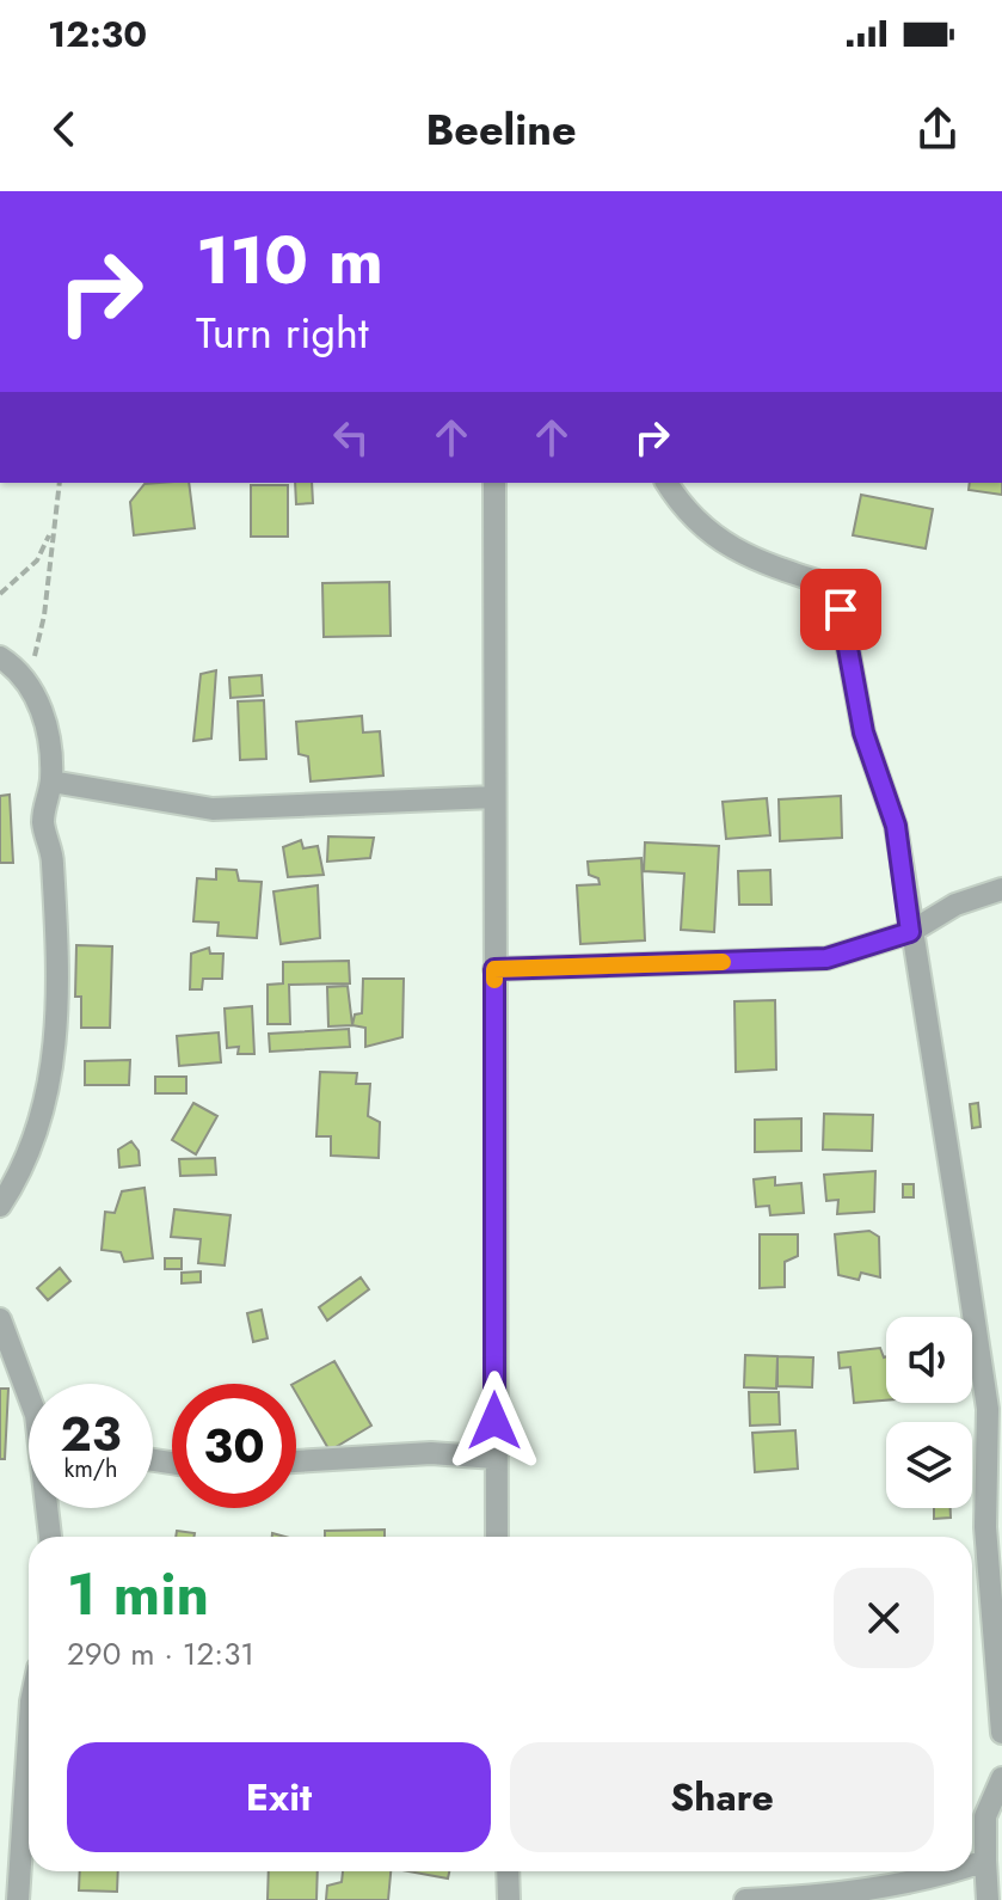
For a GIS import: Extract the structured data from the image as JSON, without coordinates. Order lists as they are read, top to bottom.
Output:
{
  "page": {
    "status": "12:30",
    "header": "Beeline",
    "turn": ["110 m", "Turn right"],
    "speed": "23 km/h",
    "limit": "30",
    "heading": ["1 min", "290 m · 12:31"],
    "buttons": ["Exit", "Share"]
  }
}
